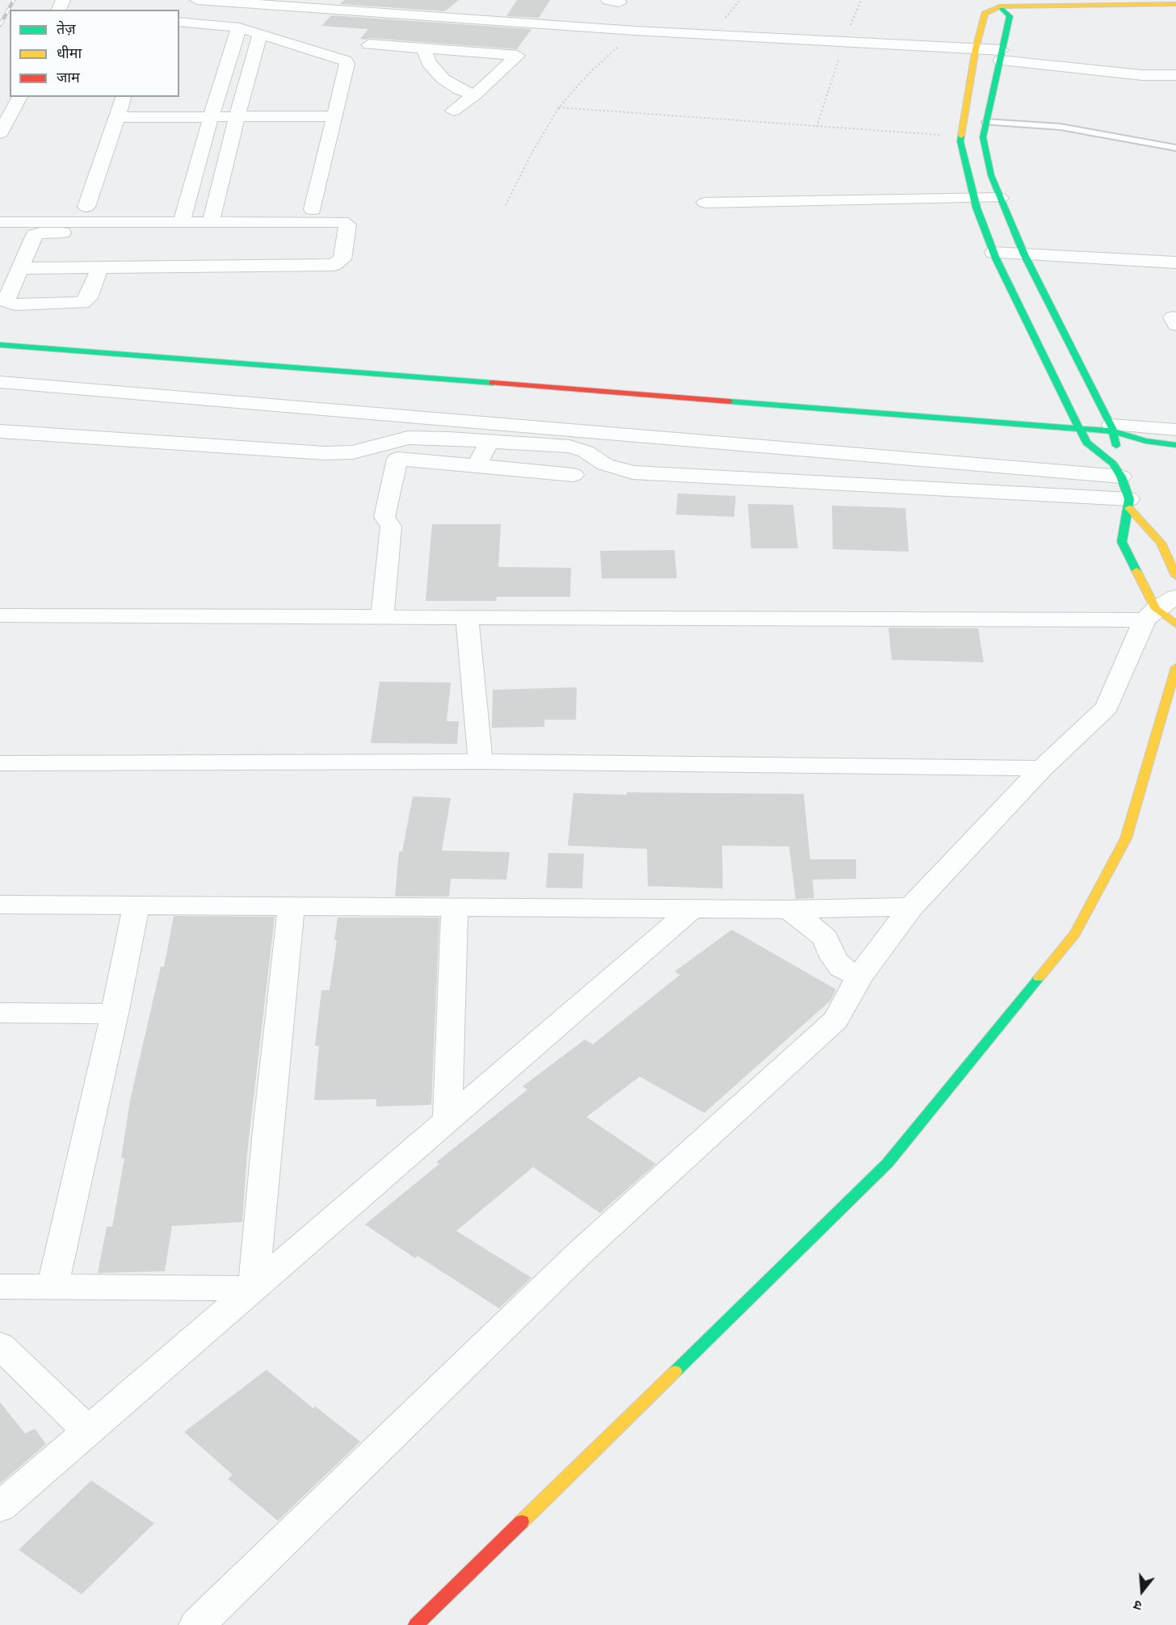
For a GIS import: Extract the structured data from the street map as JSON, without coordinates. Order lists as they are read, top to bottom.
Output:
{
  "legend": ["तेज़", "धीमा", "जाम"],
  "north": "bottom"
}
